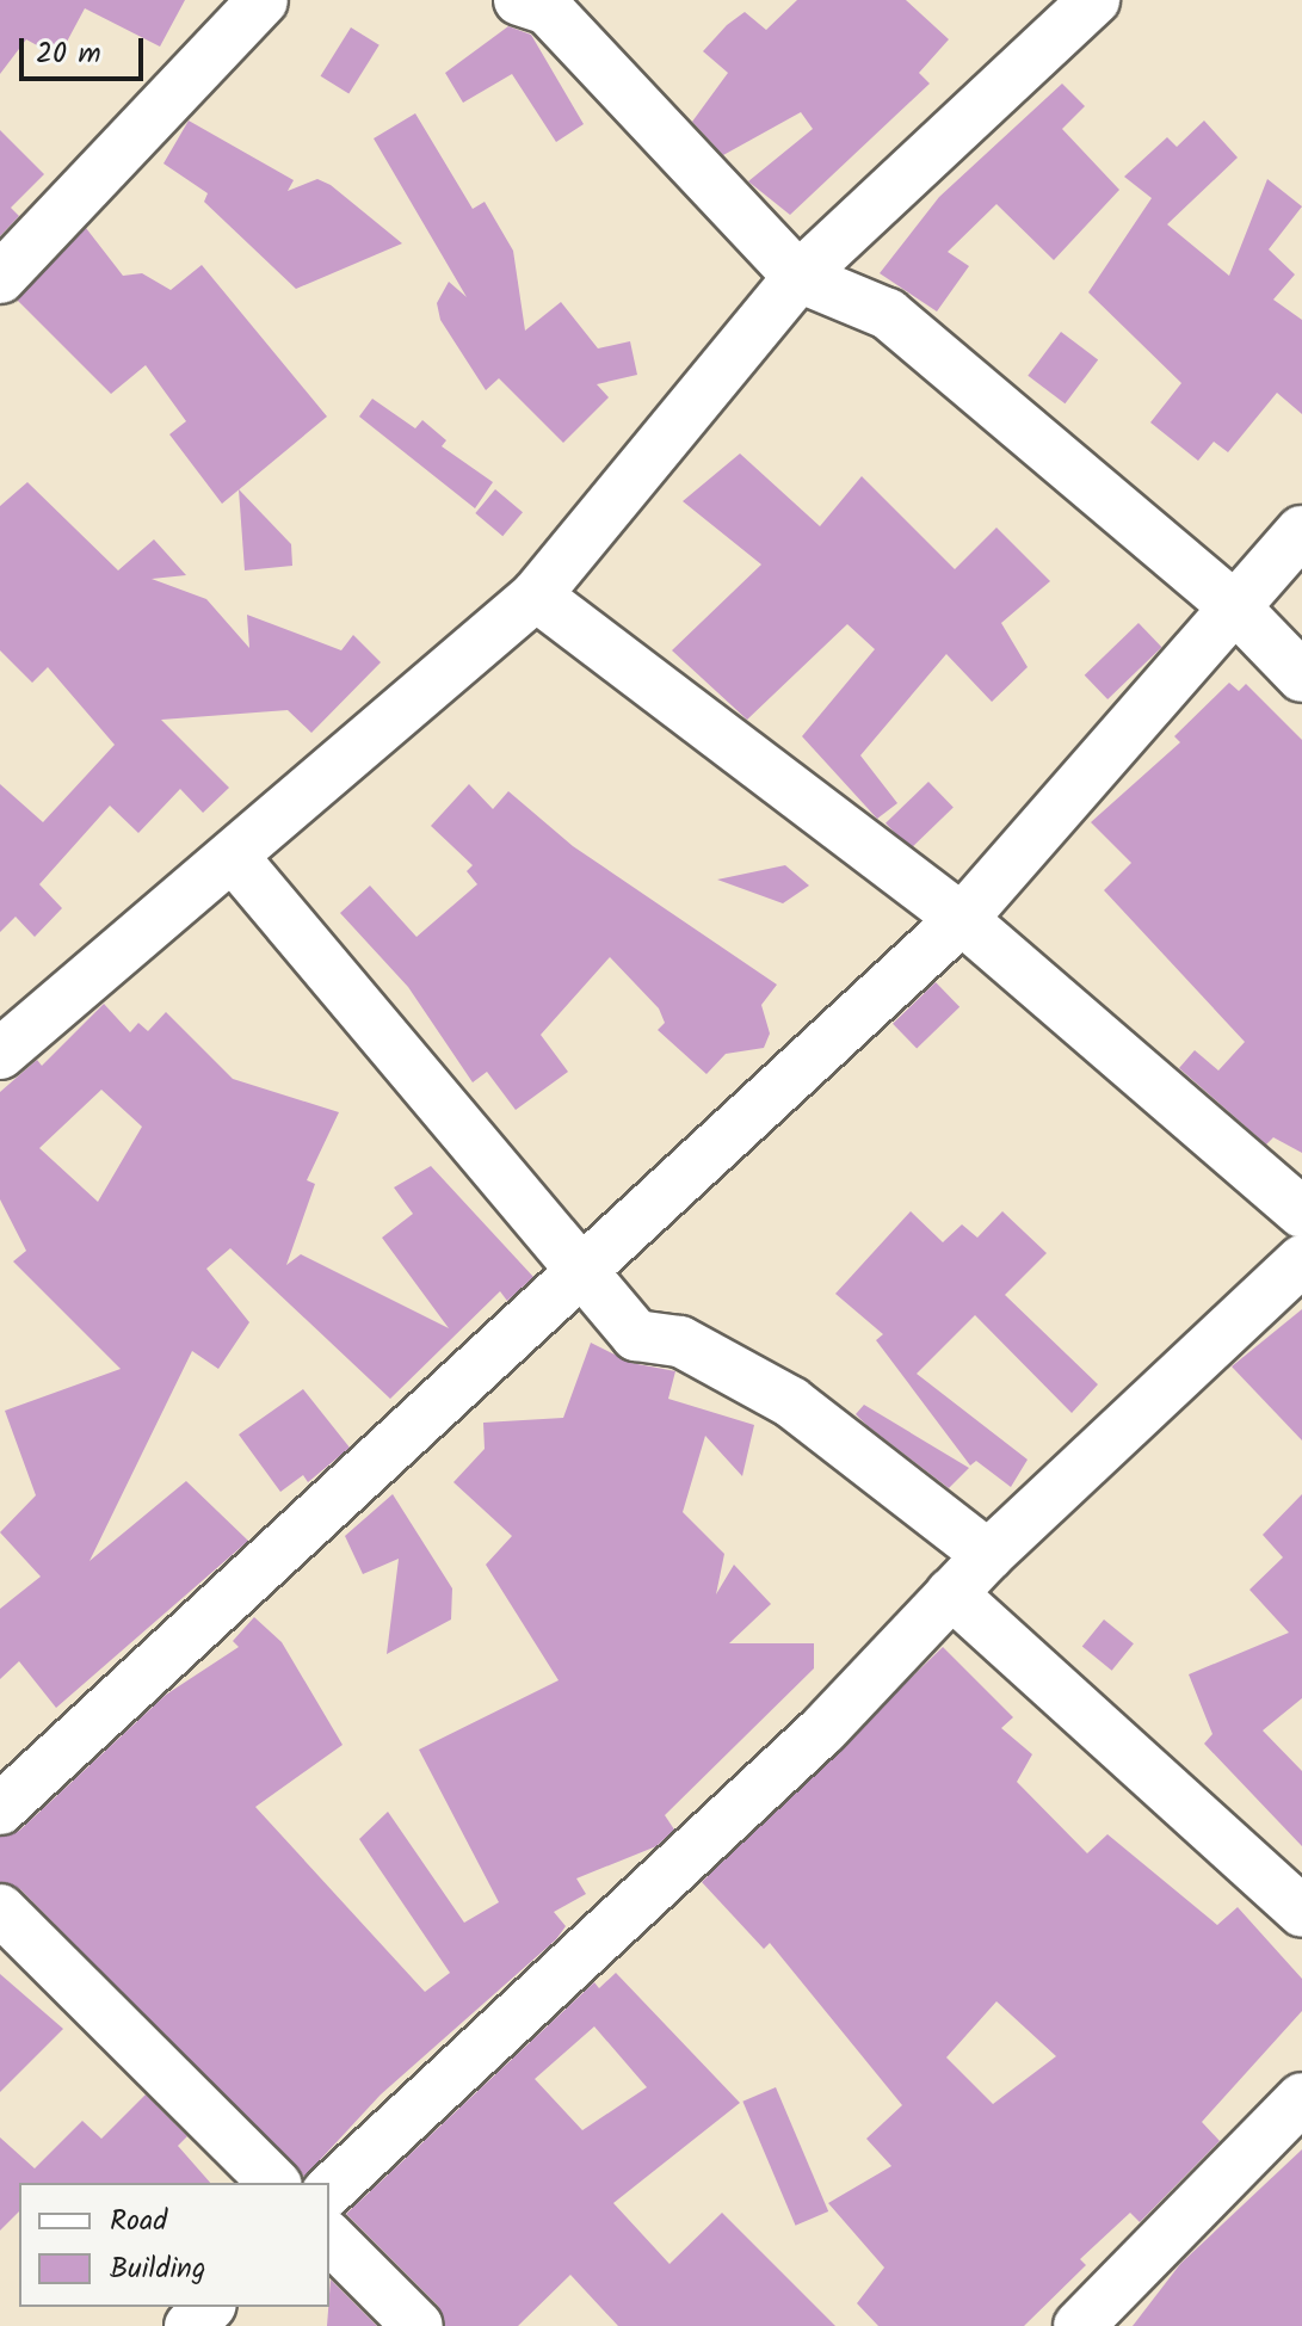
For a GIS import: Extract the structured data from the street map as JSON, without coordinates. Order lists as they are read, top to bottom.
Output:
{
  "legend": ["Road", "Building"],
  "scale_bar": "20 m"
}
